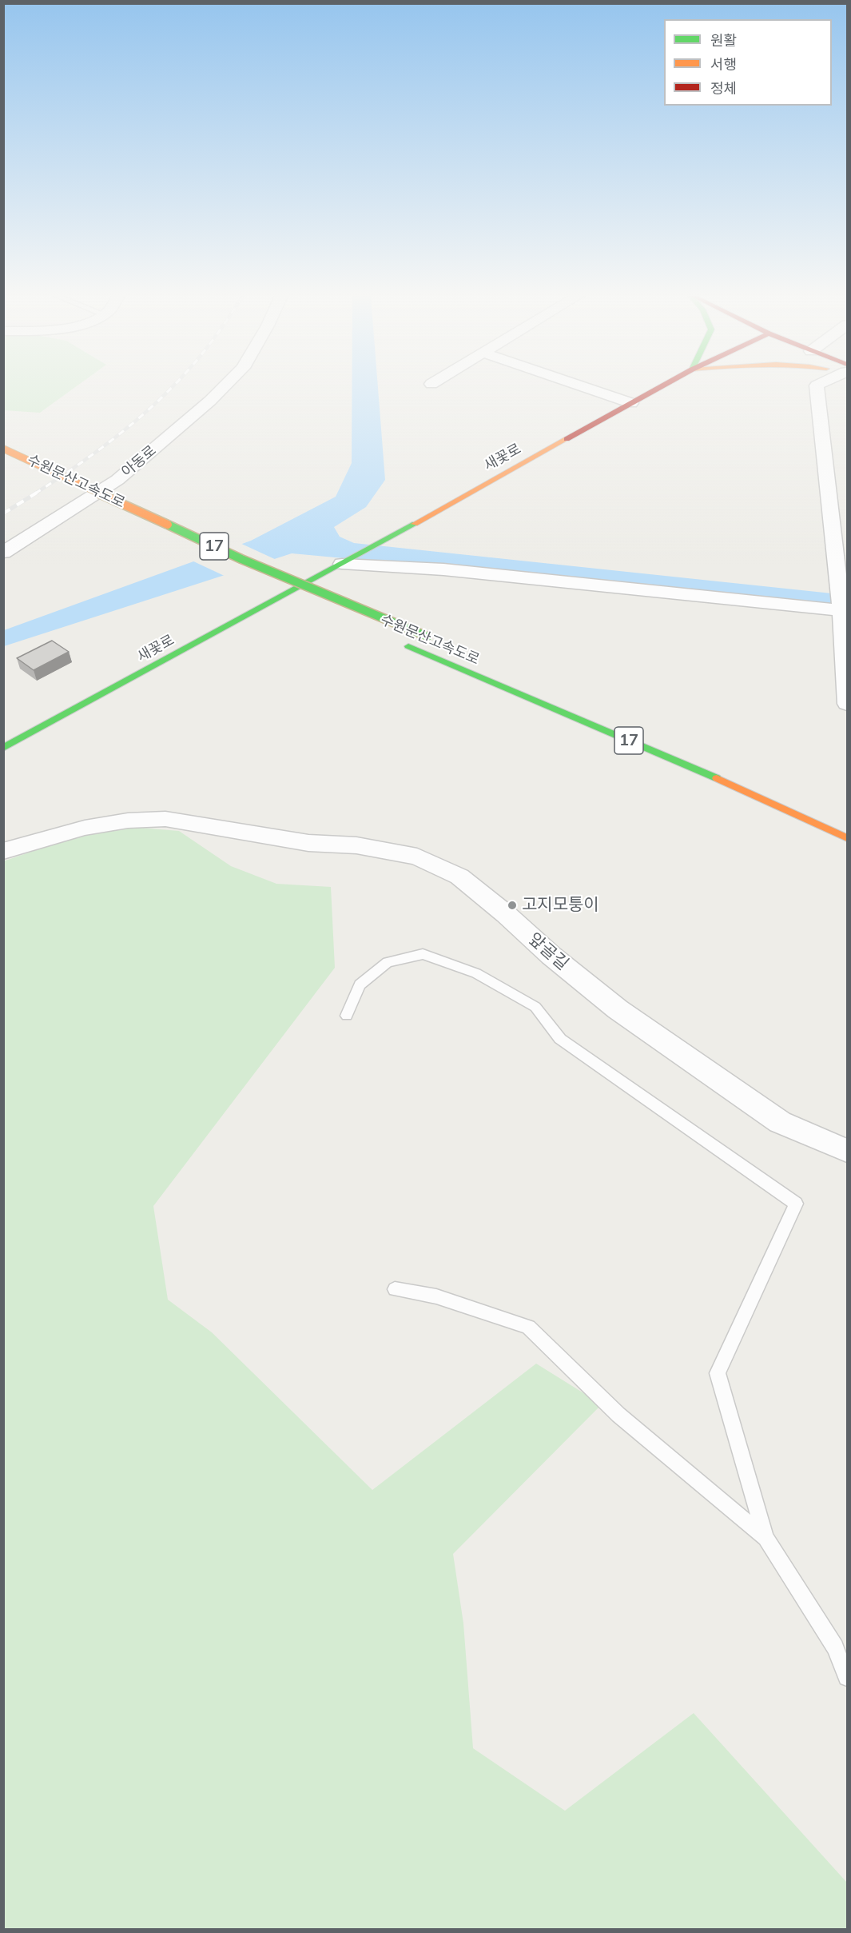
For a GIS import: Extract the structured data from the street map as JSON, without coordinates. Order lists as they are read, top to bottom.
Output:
{
  "streets": {
    "main road": ["새꽃로", "수원문산고속도로", "17"],
    "street": ["아동로", "앞골길"]
  },
  "places": ["고지모퉁이"],
  "legend": ["원활", "서행", "정체"]
}
